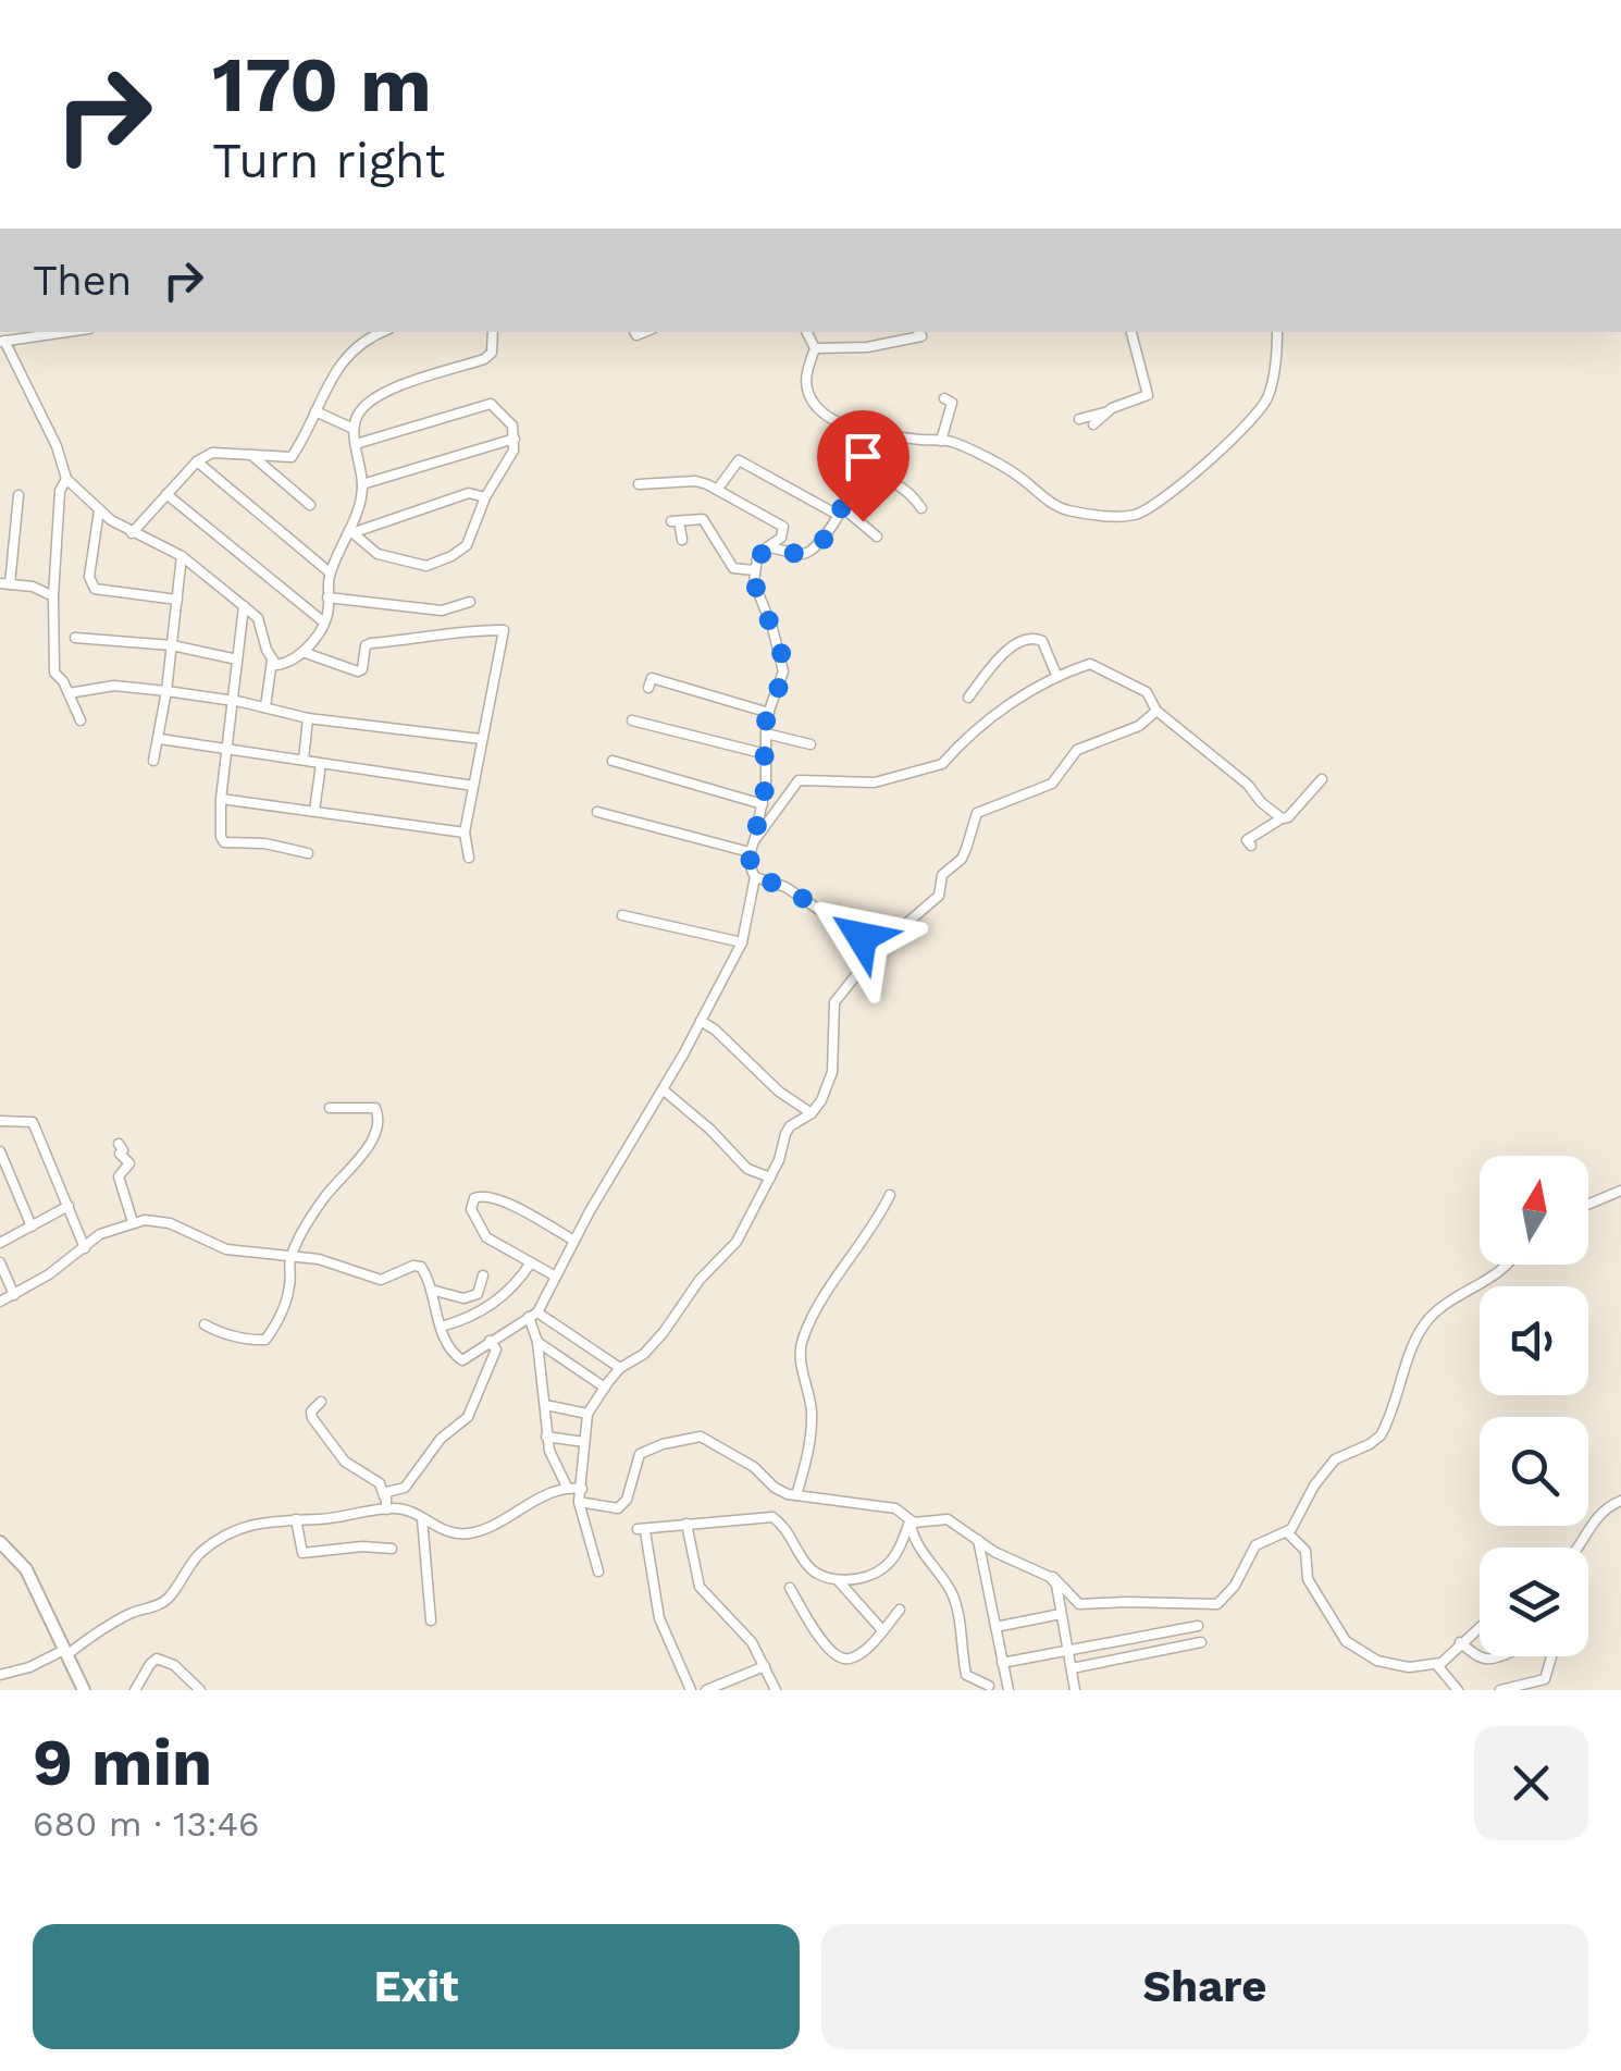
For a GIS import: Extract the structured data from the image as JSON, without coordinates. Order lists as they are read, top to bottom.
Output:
{
  "north": "top",
  "page": {
    "turn": ["170 m", "Turn right"],
    "then": "Then",
    "heading": ["9 min", "680 m · 13:46"],
    "buttons": ["Exit", "Share"]
  }
}
